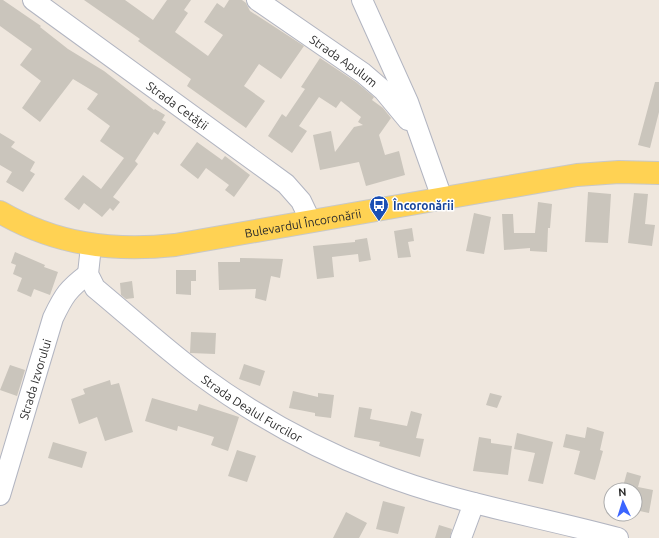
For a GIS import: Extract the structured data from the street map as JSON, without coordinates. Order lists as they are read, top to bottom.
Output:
{
  "streets": {
    "main road": ["Bulevardul Încoronării"],
    "street": [
      "Strada Apulum",
      "Strada Cetății",
      "Strada Izvorului",
      "Strada Dealul Furcilor"
    ]
  },
  "crossings": [
    ["Strada Apulum", "Bulevardul Încoronării"],
    ["Strada Cetății", "Bulevardul Încoronării"],
    ["Strada Izvorului", "Strada Dealul Furcilor"]
  ],
  "places": {
    "bus stop": ["Încoronării"]
  },
  "north": "top"
}
